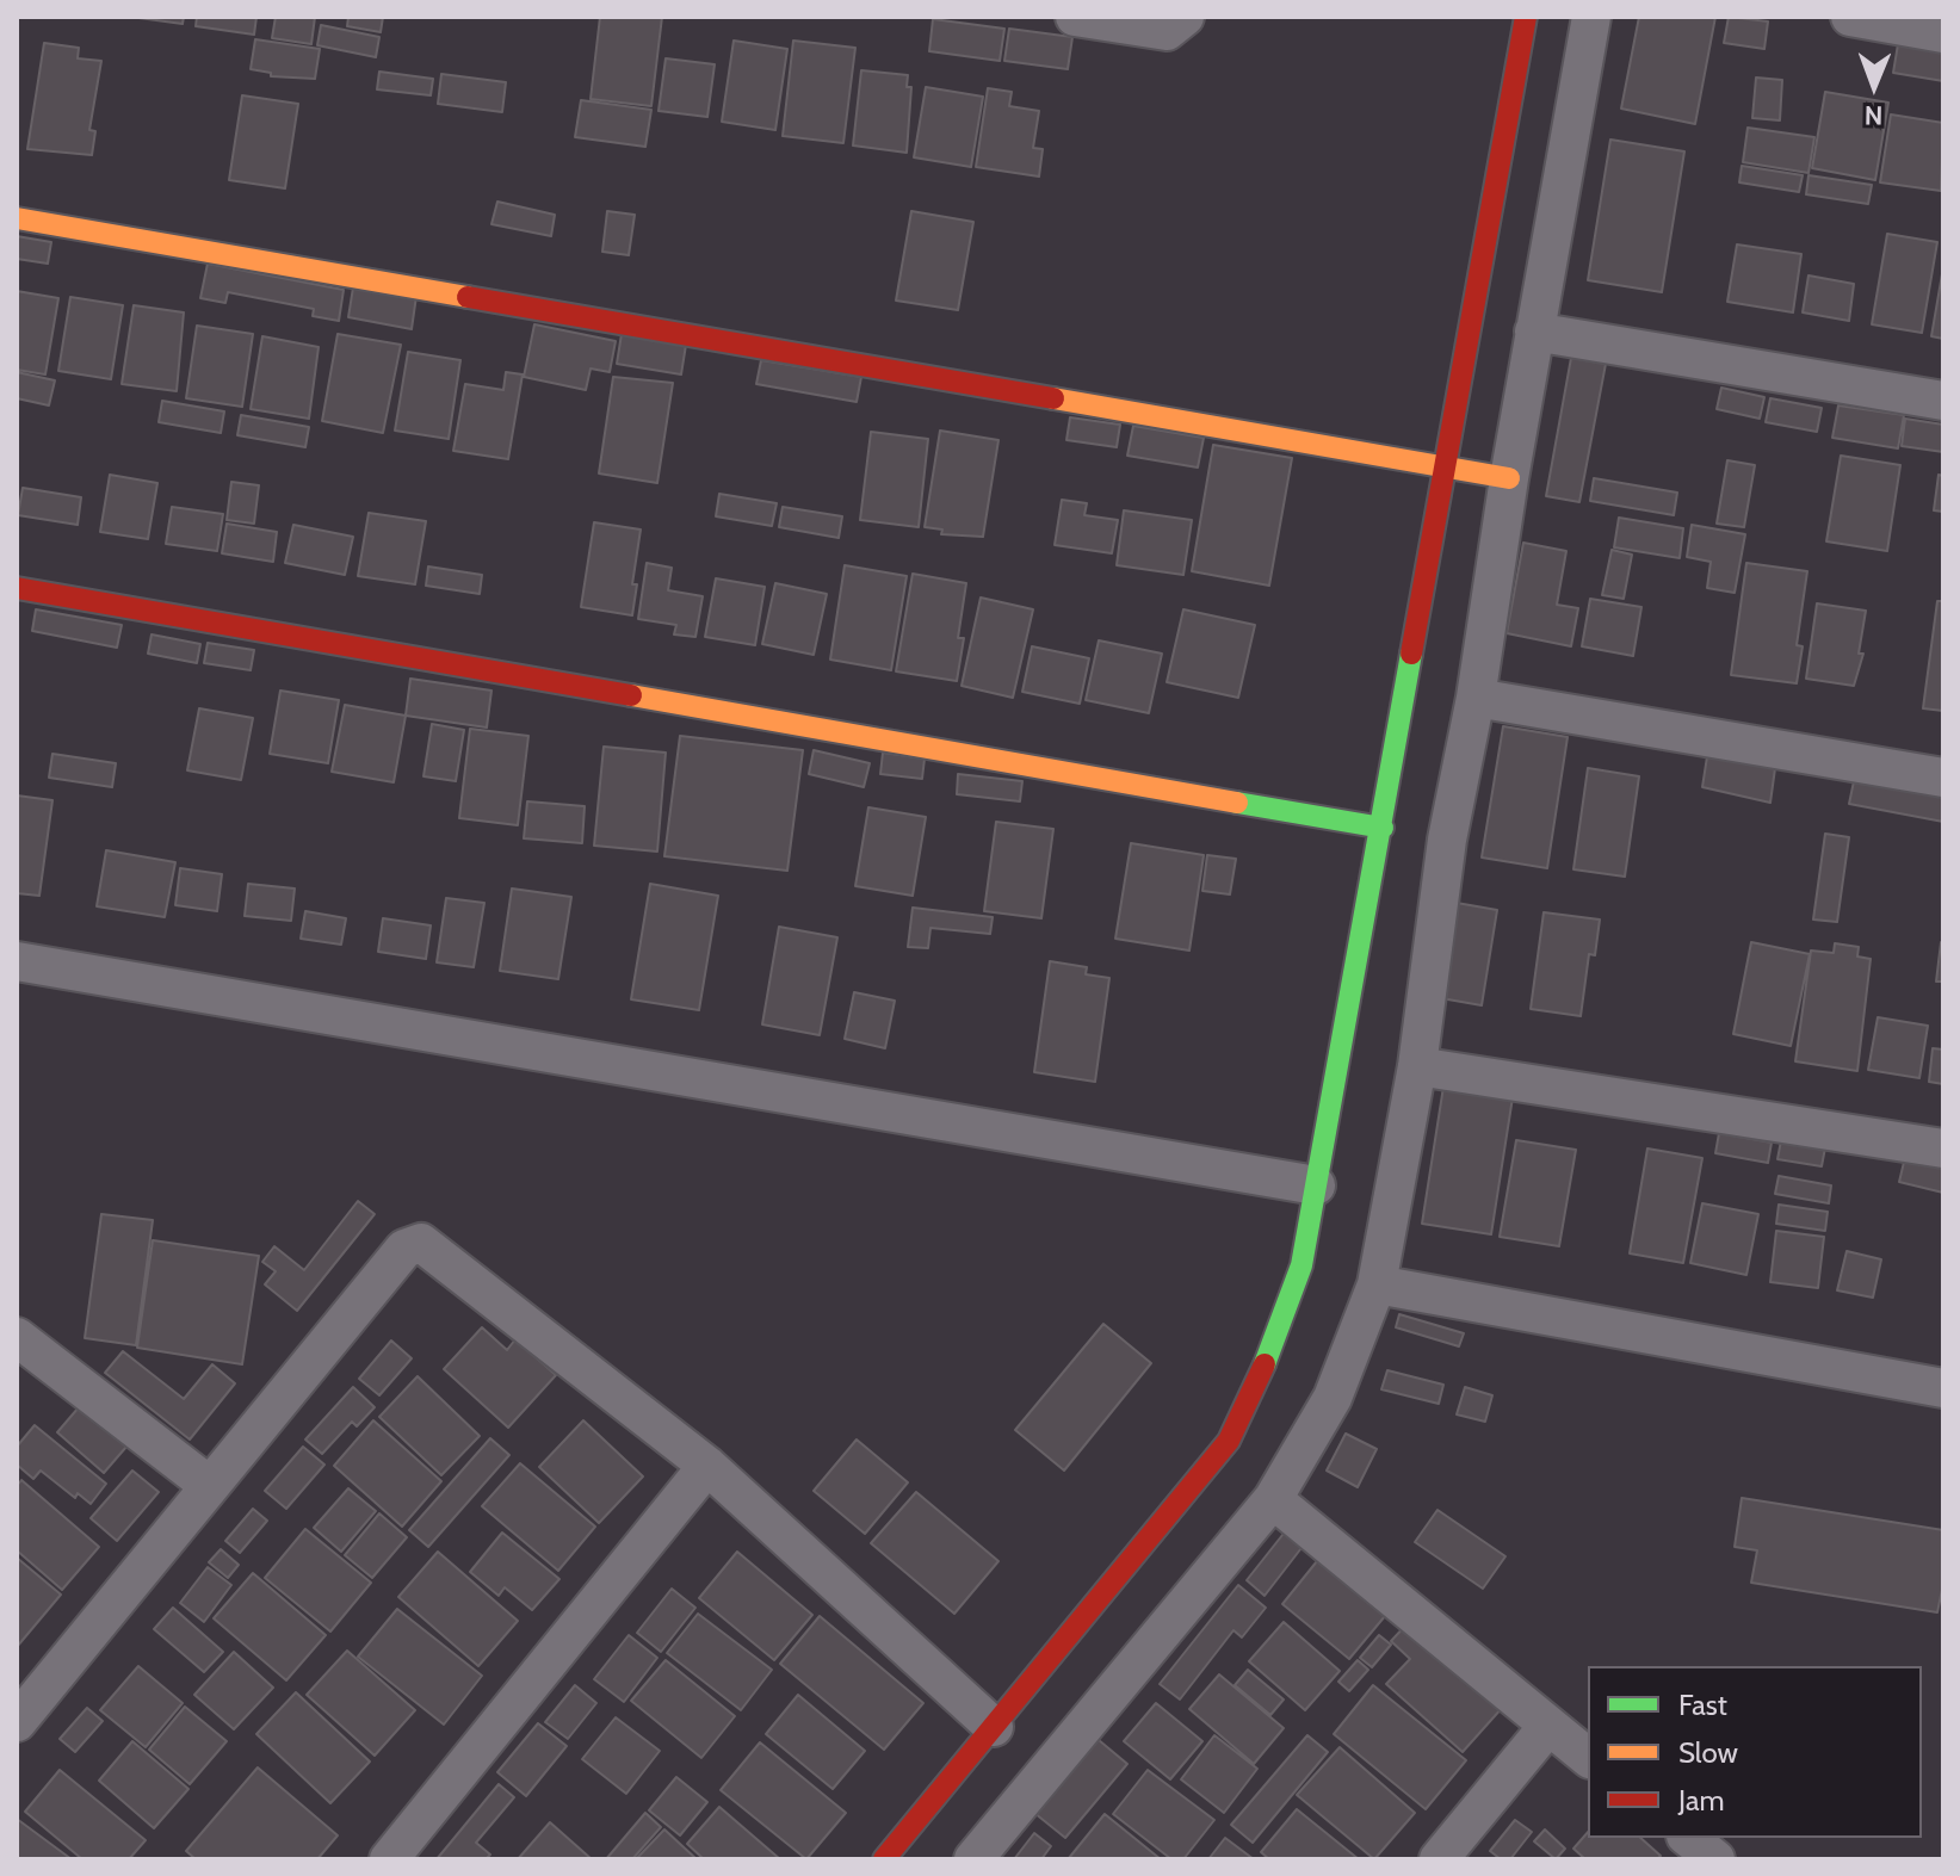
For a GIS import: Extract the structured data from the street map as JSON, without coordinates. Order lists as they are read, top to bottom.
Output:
{
  "legend": ["Fast", "Slow", "Jam"],
  "north": "bottom"
}
